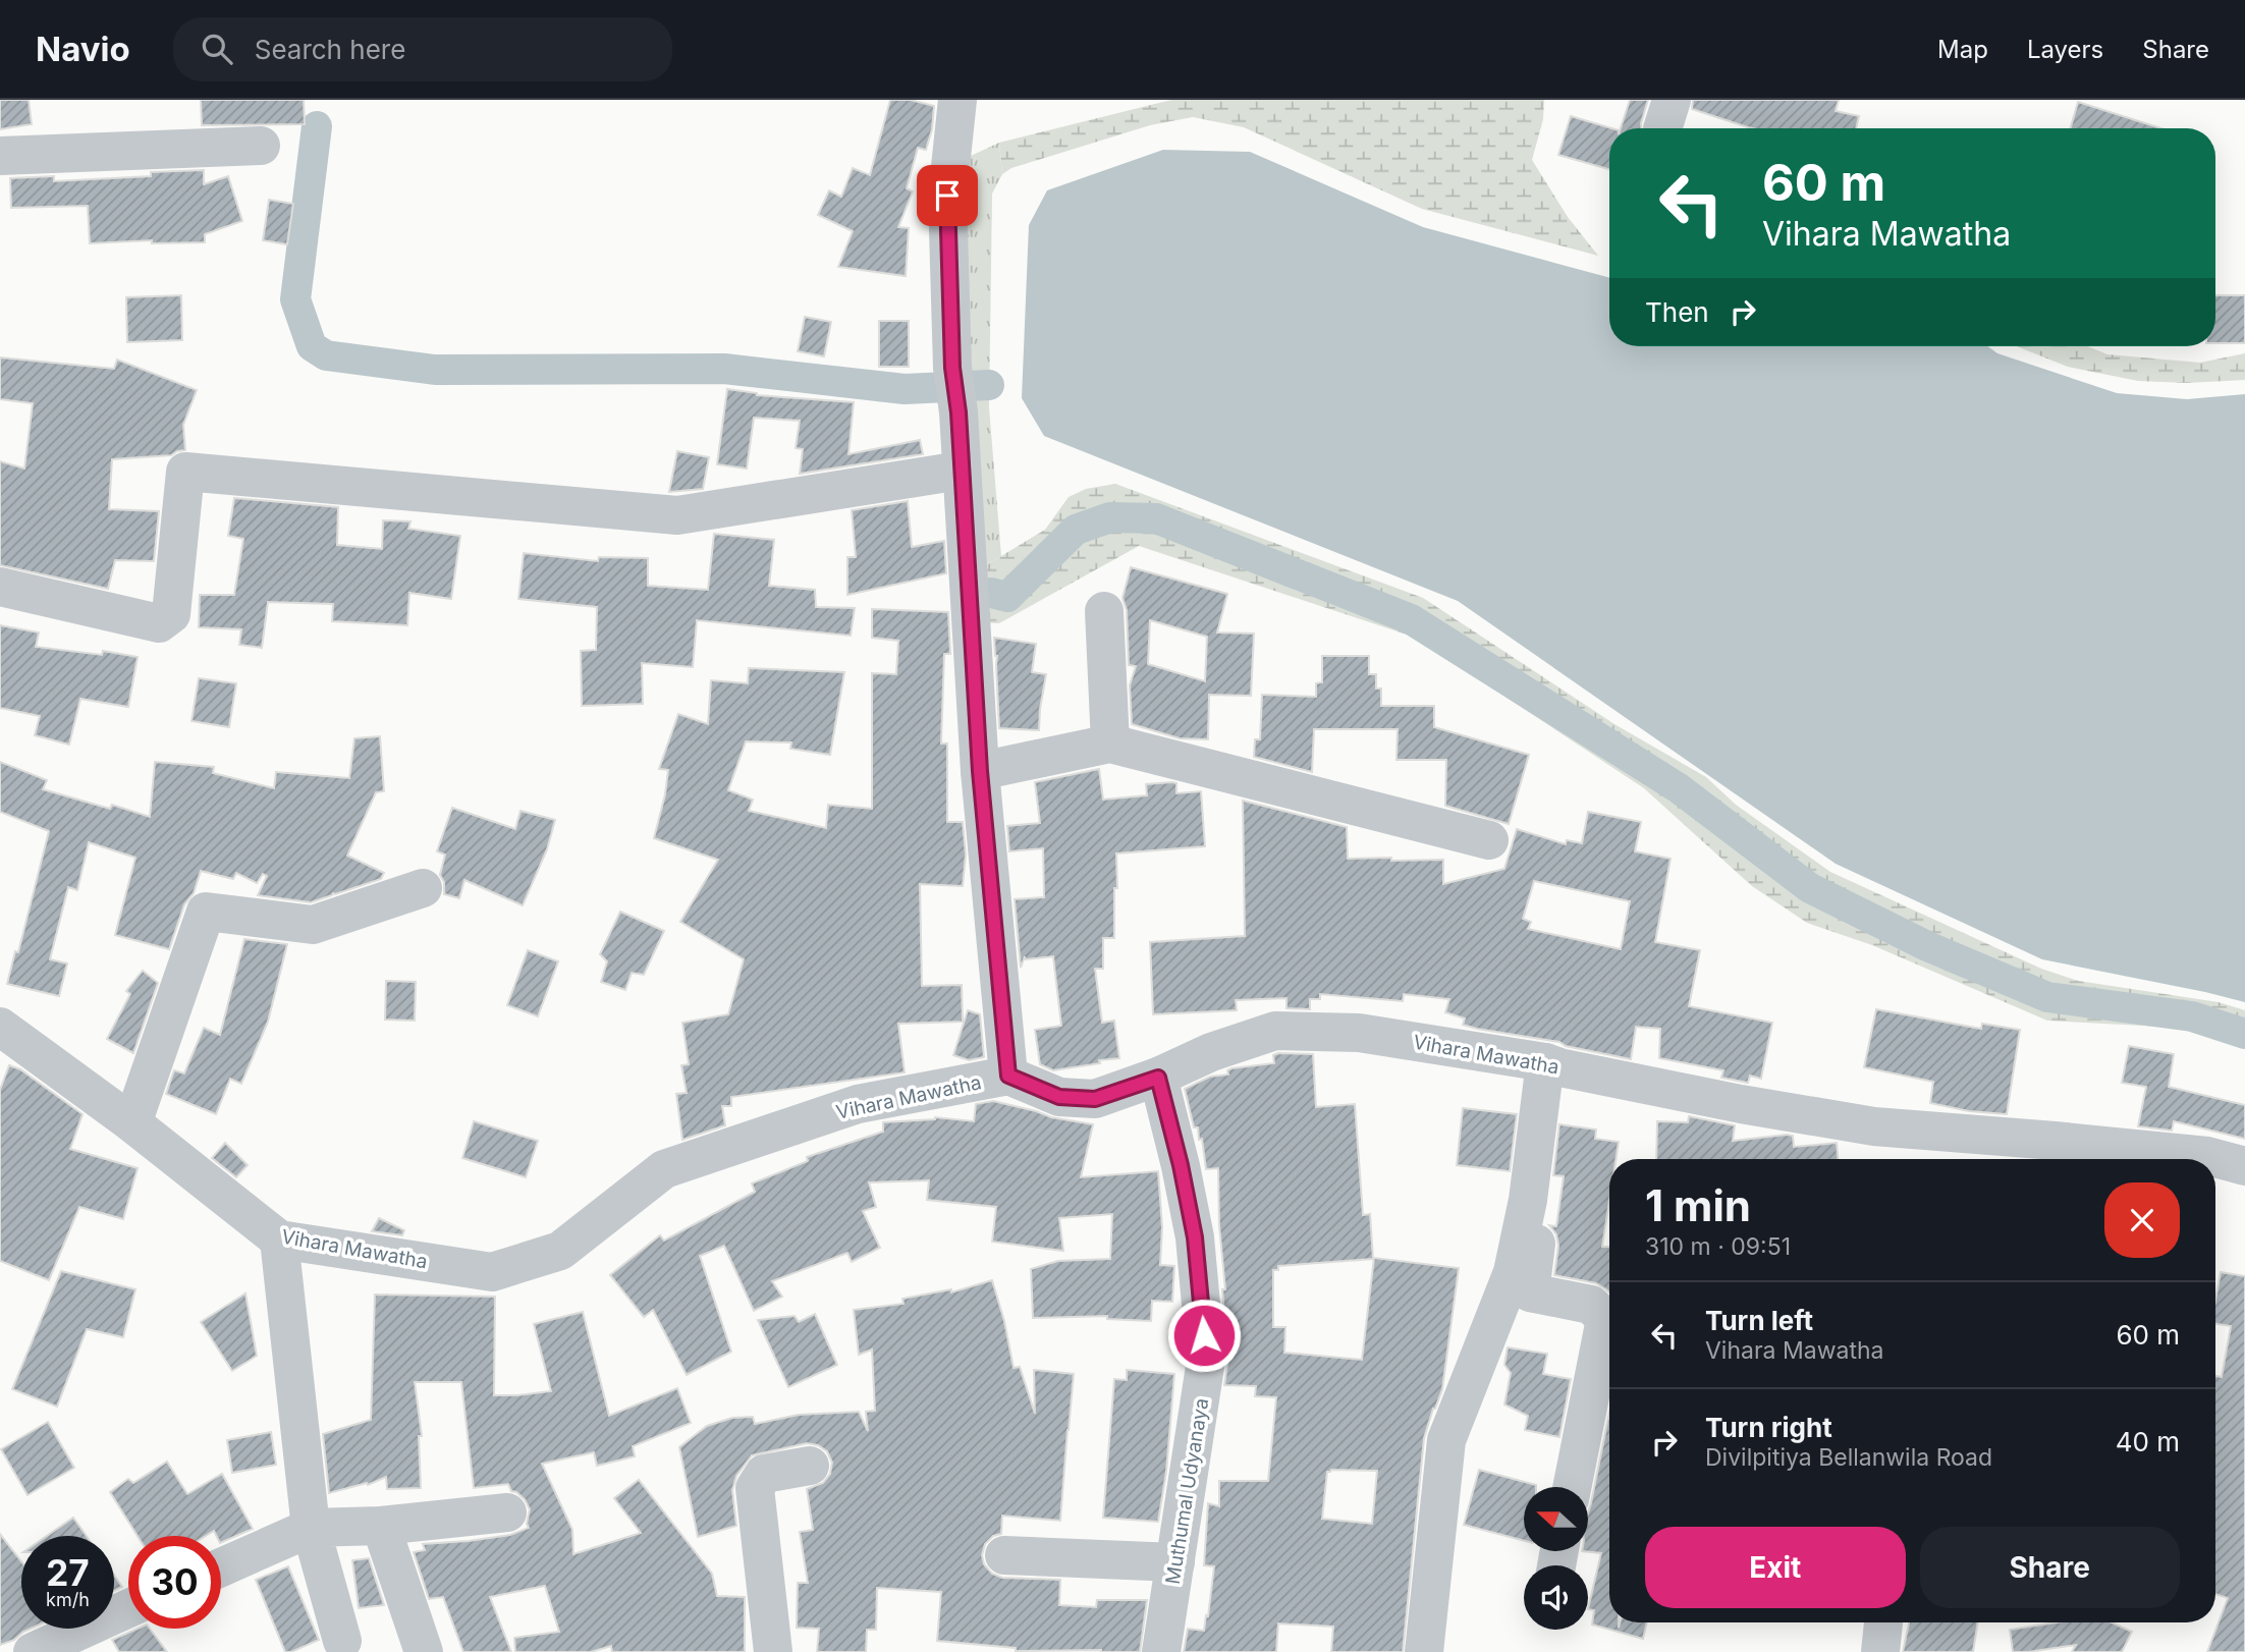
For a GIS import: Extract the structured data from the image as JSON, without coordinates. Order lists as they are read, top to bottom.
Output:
{
  "streets": {
    "street": ["Vihara Mawatha", "Muthumal Udyanaya"]
  },
  "crossings": [
    ["Vihara Mawatha", "Muthumal Udyanaya"]
  ],
  "north": "left",
  "page": {
    "header": "Navio",
    "search": "Search here",
    "nav": ["Map", "Layers", "Share"],
    "turn": ["60 m", "Vihara Mawatha"],
    "then": "Then",
    "heading": ["1 min", "310 m · 09:51"],
    "list": [
      {
        "name": "Turn left",
        "note": "Vihara Mawatha",
        "value": "60 m"
      },
      {
        "name": "Turn right",
        "note": "Divilpitiya Bellanwila Road",
        "value": "40 m"
      }
    ],
    "buttons": ["Exit", "Share"],
    "speed": "27 km/h",
    "limit": "30"
  }
}
